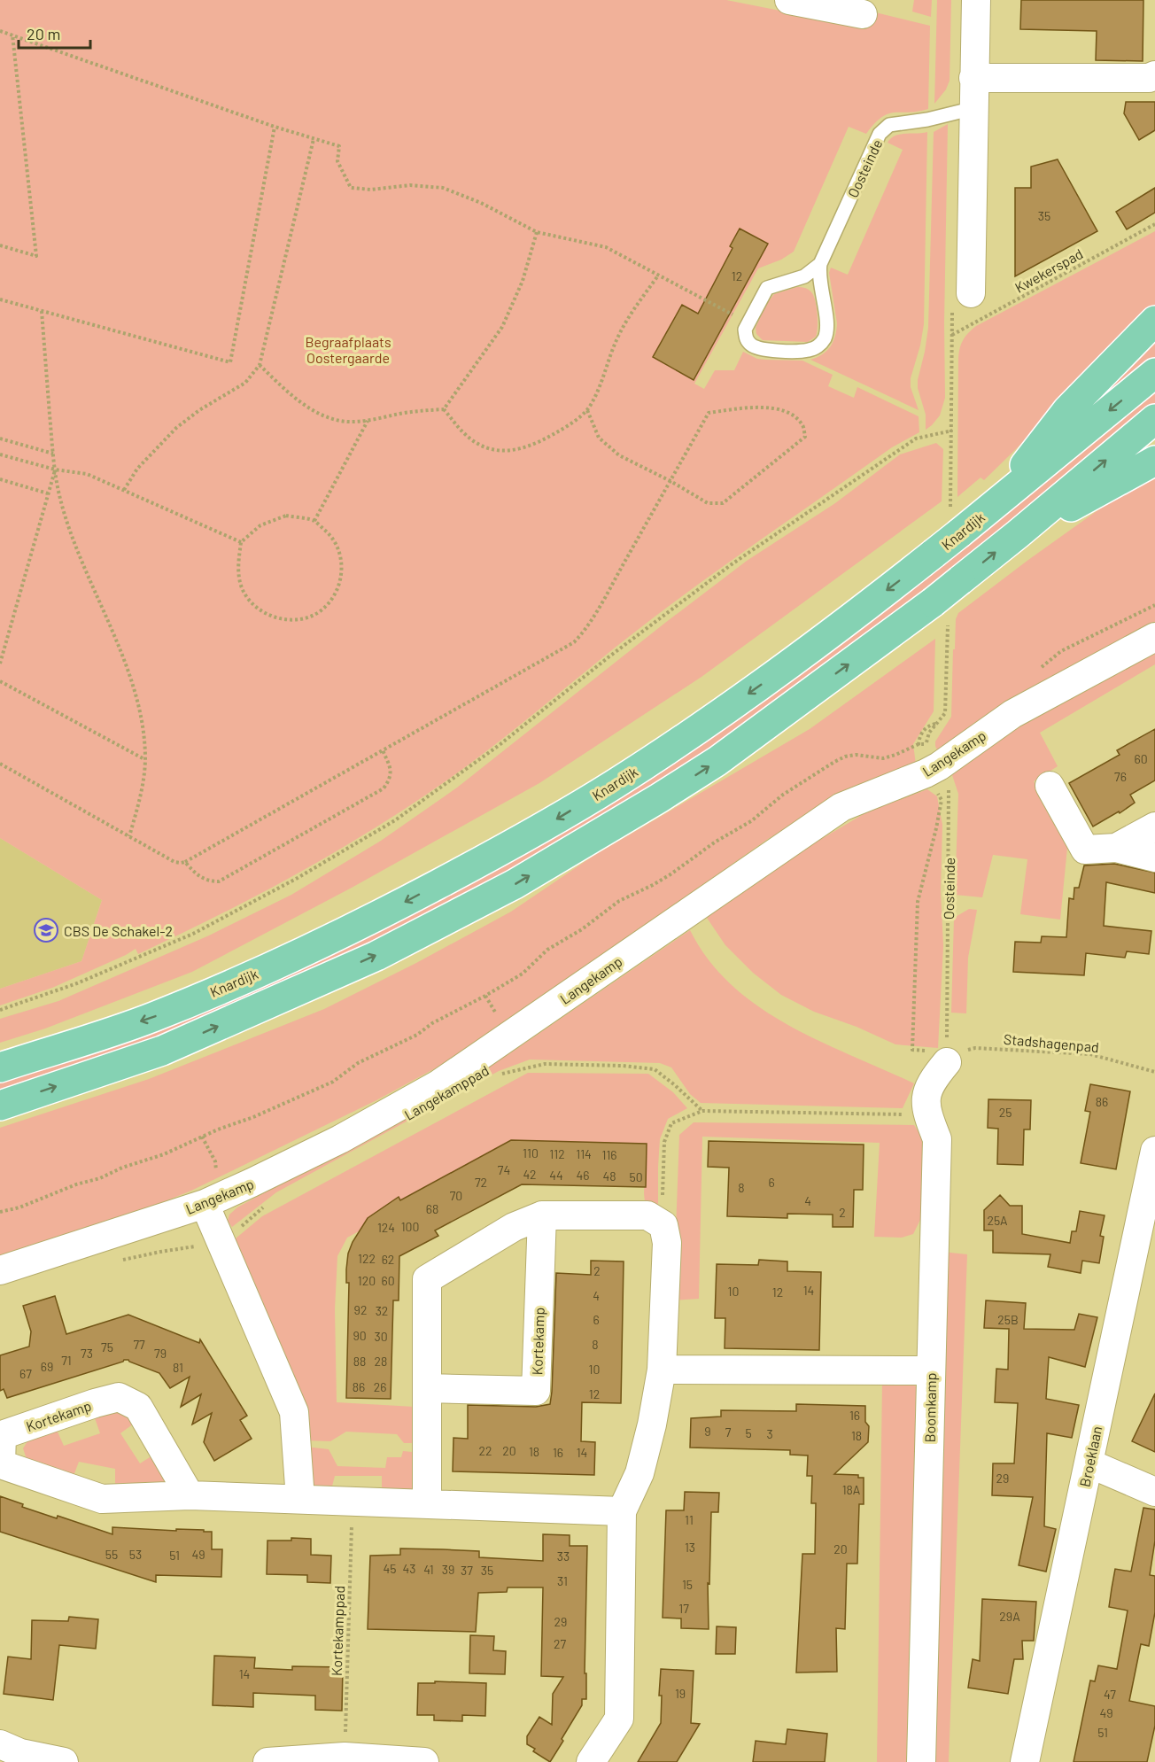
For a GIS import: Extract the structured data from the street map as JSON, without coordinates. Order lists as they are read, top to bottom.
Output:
{
  "streets": {
    "main road": ["Knardijk"],
    "street": [
      "Langekamp",
      "Kortekamp",
      "Boomkamp",
      "Broeklaan"
    ],
    "lane": ["Oosteinde"],
    "path": [
      "Kwekerspad",
      "Stadshagenpad",
      "Langekamppad",
      "Kortekamppad"
    ]
  },
  "crossings": [
    ["Oosteinde", "Langekamp"],
    ["Oosteinde", "Stadshagenpad"],
    ["Oosteinde", "Boomkamp"],
    ["Stadshagenpad", "Boomkamp"],
    ["Kortekamp", "Kortekamppad"]
  ],
  "parks": ["Begraafplaats Oostergaarde"],
  "places": {
    "school or university": ["CBS De Schakel-2"]
  },
  "house_numbers": [
    "35",
    "12",
    "60",
    "76",
    "86",
    "25",
    "110",
    "112",
    "114",
    "116",
    "74",
    "42",
    "44",
    "46",
    "48",
    "50",
    "72",
    "6",
    "8",
    "70",
    "4",
    "68",
    "2",
    "25A",
    "100",
    "124",
    "122",
    "62",
    "2",
    "120",
    "60",
    "14",
    "10",
    "12",
    "4",
    "92",
    "32",
    "6",
    "25B",
    "90",
    "30",
    "77",
    "8",
    "75",
    "73",
    "79",
    "71",
    "88",
    "28",
    "69",
    "81",
    "10",
    "67",
    "86",
    "26",
    "12",
    "16",
    "9",
    "7",
    "5",
    "3",
    "18",
    "22",
    "20",
    "18",
    "16",
    "14",
    "29",
    "18A",
    "11",
    "13",
    "20",
    "55",
    "53",
    "49",
    "51",
    "33",
    "45",
    "43",
    "41",
    "39",
    "37",
    "35",
    "31",
    "15",
    "17",
    "29A",
    "29",
    "27",
    "14",
    "19",
    "47",
    "49",
    "51"
  ],
  "scale_bar": "20 m"
}
